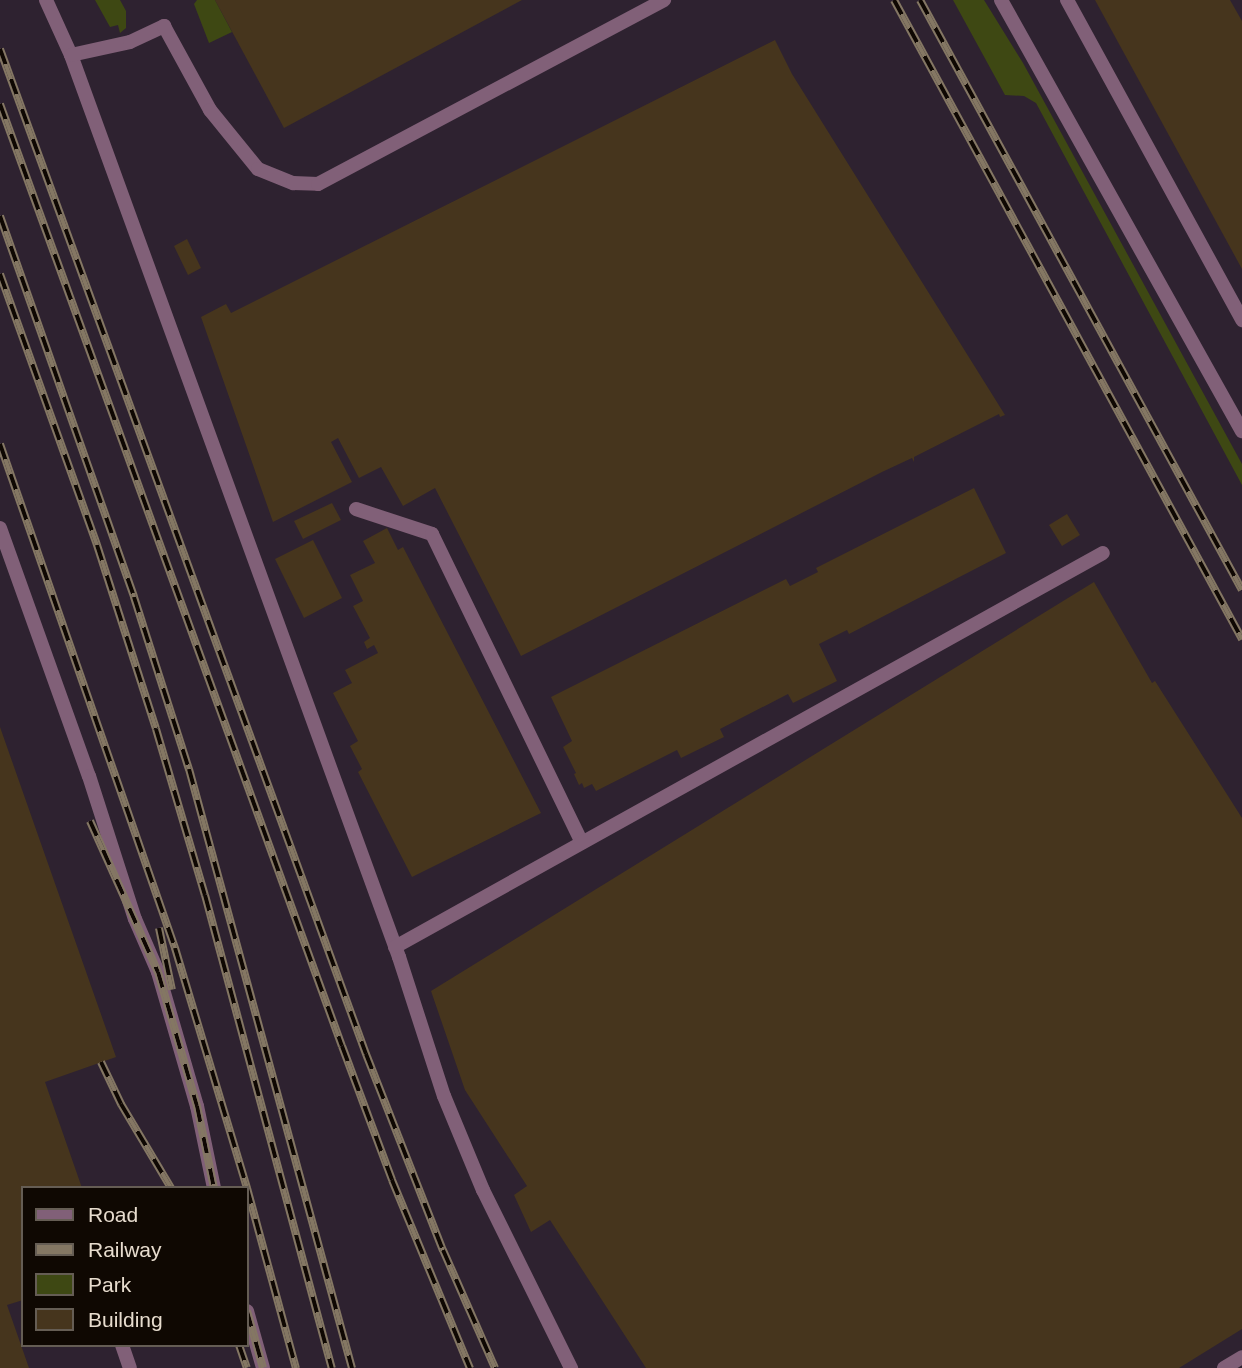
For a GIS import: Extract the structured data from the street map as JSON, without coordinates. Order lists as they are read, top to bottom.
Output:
{
  "legend": [
    "Road",
    "Railway",
    "Park",
    "Building"
  ]
}
